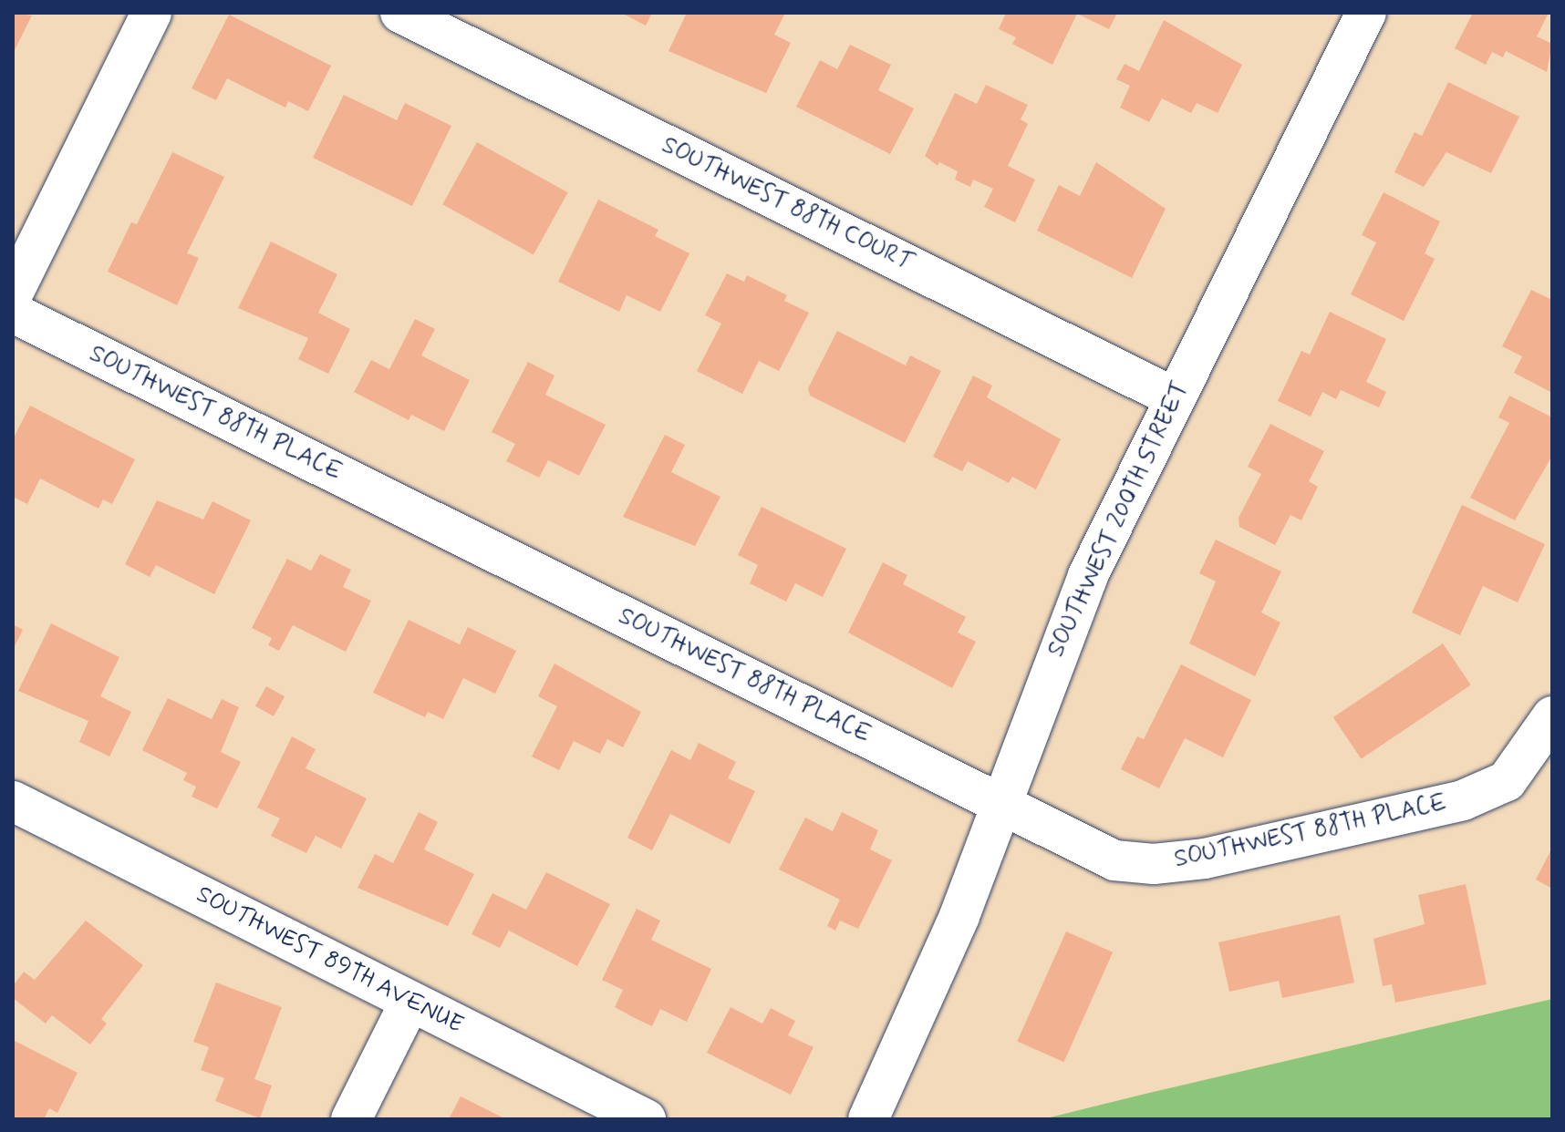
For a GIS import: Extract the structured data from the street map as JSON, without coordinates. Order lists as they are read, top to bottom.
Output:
{
  "streets": {
    "street": [
      "SOUTHWEST 88TH COURT",
      "SOUTHWEST 88TH PLACE",
      "SOUTHWEST 200TH STREET",
      "SOUTHWEST 89TH AVENUE"
    ]
  },
  "crossings": [
    ["SOUTHWEST 88TH COURT", "SOUTHWEST 200TH STREET"],
    ["SOUTHWEST 88TH PLACE", "SOUTHWEST 200TH STREET"]
  ]
}
